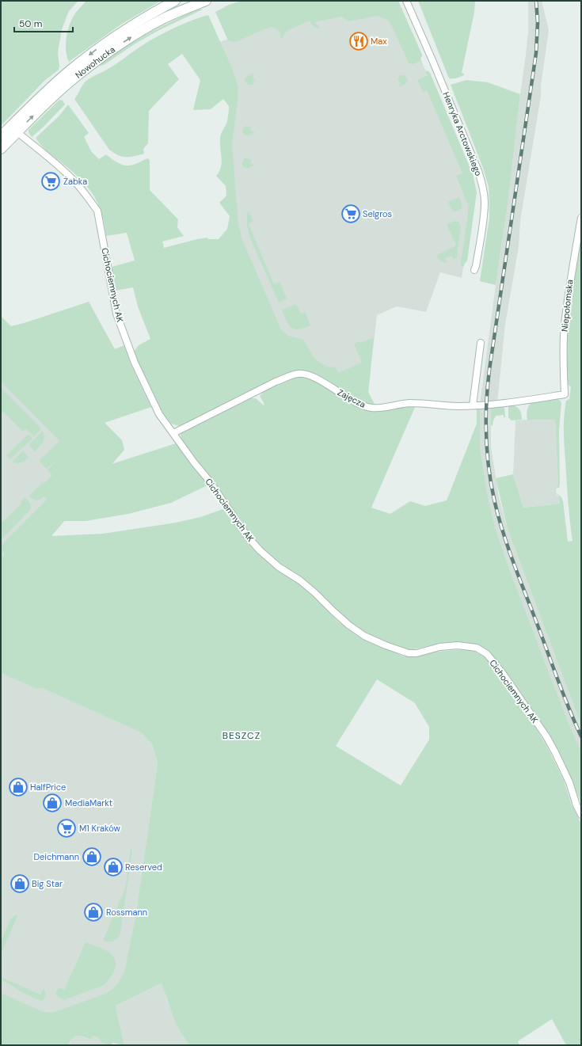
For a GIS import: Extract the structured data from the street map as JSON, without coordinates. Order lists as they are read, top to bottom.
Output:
{
  "streets": {
    "main road": ["Nowohucka"],
    "street": [
      "Henryka Arctowskiego",
      "Cichociemnych AK",
      "Niepołomska",
      "Zajęcza"
    ]
  },
  "crossings": [
    ["Nowohucka", "Cichociemnych AK"],
    ["Cichociemnych AK", "Zajęcza"],
    ["Niepołomska", "Zajęcza"]
  ],
  "districts": ["BESZCZ"],
  "places": {
    "restaurant": ["Max"],
    "supermarket": ["Żabka", "Selgros", "M1 Kraków"],
    "shop": [
      "HalfPrice",
      "MediaMarkt",
      "Deichmann",
      "Reserved",
      "Big Star",
      "Rossmann"
    ]
  },
  "scale_bar": "50 m"
}
